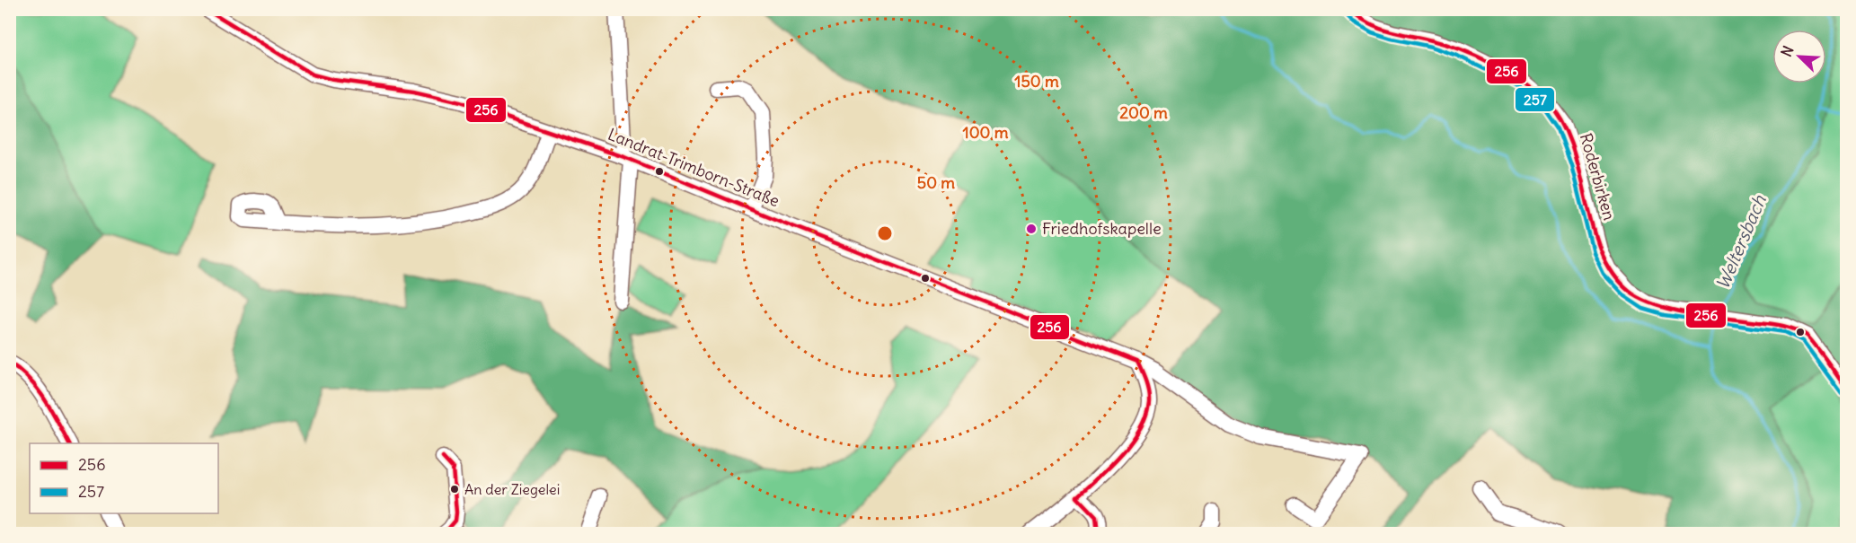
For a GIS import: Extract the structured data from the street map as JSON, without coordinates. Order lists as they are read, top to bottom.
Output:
{
  "streets": {
    "street": ["Landrat-Trimborn-Straße", "Roderbirken"]
  },
  "water": ["Weltersbach"],
  "places": ["Friedhofskapelle", "An der Ziegelei"],
  "lines": ["transit line 256", "transit line 257"],
  "legend": ["256", "257"],
  "north": "top left",
  "rings": [
    "150 m",
    "200 m",
    "100 m",
    "50 m"
  ]
}
